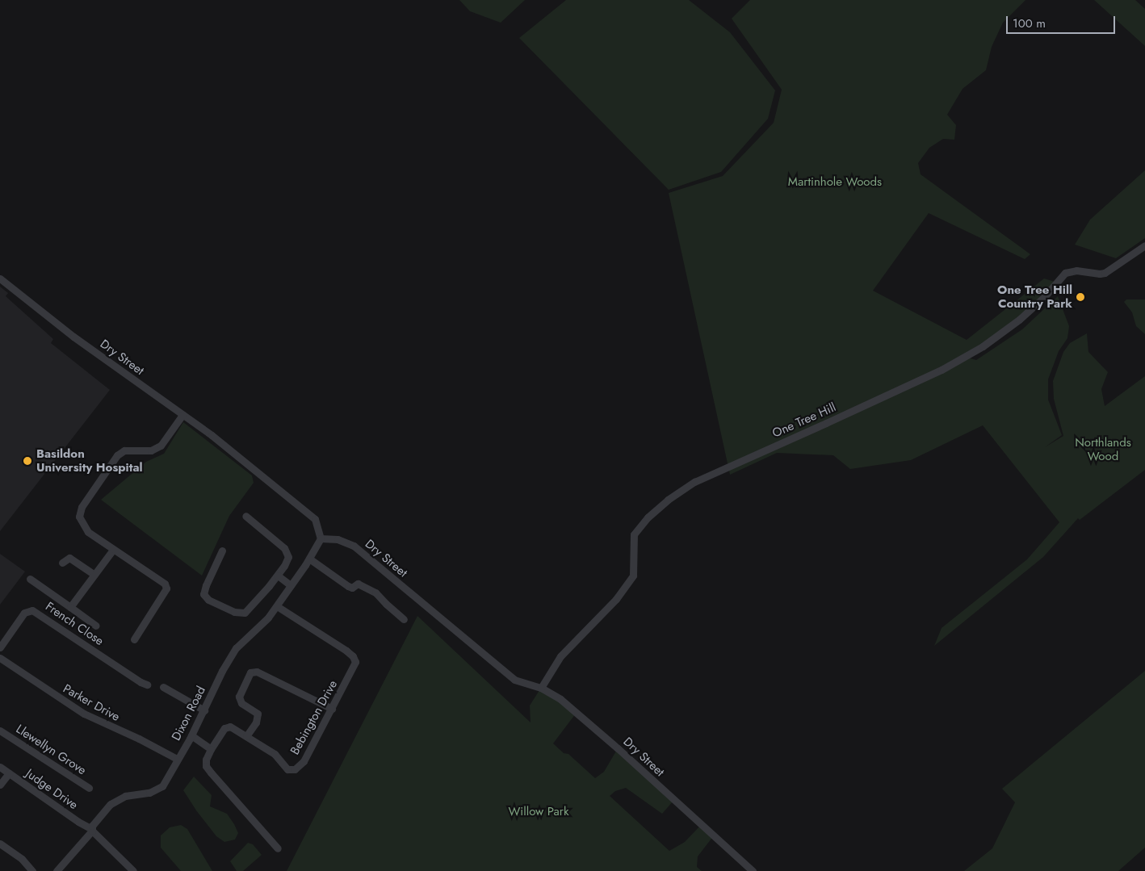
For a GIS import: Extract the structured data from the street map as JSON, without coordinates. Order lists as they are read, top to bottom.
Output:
{
  "streets": {
    "street": [
      "Dry Street",
      "One Tree Hill",
      "French Close",
      "Parker Drive",
      "Dixon Road",
      "Bebington Drive",
      "Llewellyn Grove",
      "Judge Drive"
    ]
  },
  "crossings": [
    ["Dry Street", "One Tree Hill"],
    ["Dry Street", "Dixon Road"],
    ["Parker Drive", "Dixon Road"],
    ["Dixon Road", "Bebington Drive"],
    ["Dixon Road", "Judge Drive"]
  ],
  "parks": ["Martinhole Woods", "Northlands Wood", "Willow Park"],
  "places": ["One Tree Hill Country Park", "Basildon University Hospital"],
  "scale_bar": "100 m"
}
